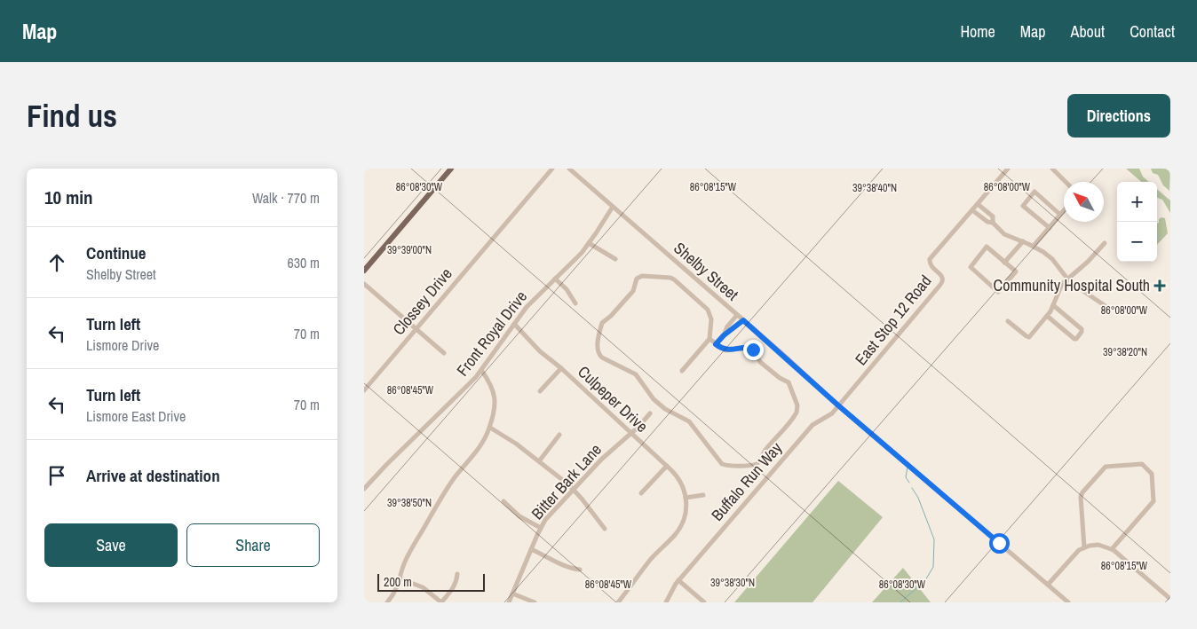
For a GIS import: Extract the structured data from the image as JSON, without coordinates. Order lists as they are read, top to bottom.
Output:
{
  "streets": {
    "street": [
      "Shelby Street",
      "Clossey Drive",
      "East Stop 12 Road",
      "Front Royal Drive",
      "Culpeper Drive",
      "Bitter Bark Lane",
      "Buffalo Run Way"
    ]
  },
  "crossings": [
    ["Shelby Street", "East Stop 12 Road"],
    ["Shelby Street", "Front Royal Drive"],
    ["Shelby Street", "Buffalo Run Way"],
    ["East Stop 12 Road", "Buffalo Run Way"],
    ["Front Royal Drive", "Culpeper Drive"],
    ["Culpeper Drive", "Bitter Bark Lane"]
  ],
  "places": {
    "health": ["Community Hospital South"]
  },
  "scale_bar": "200 m",
  "north": "top left",
  "page": {
    "header": "Map",
    "nav": [
      "Home",
      "Map",
      "About",
      "Contact"
    ],
    "buttons": [
      "Directions",
      ["Save", "Share"]
    ],
    "title": "Find us",
    "heading": ["10 min", "Walk · 770 m"],
    "map_buttons": ["+", "−"],
    "list": [
      ["Continue", "Shelby Street", "630 m"],
      ["Turn left", "Lismore Drive", "70 m"],
      ["Turn left", "Lismore East Drive", "70 m"],
      "Arrive at destination"
    ],
    "scale": "200 m"
  },
  "coordinates": [
    "86°08'30\"W",
    "86°08'15\"W",
    "86°08'00\"W",
    "39°38'40\"N",
    "39°39'00\"N",
    "39°38'20\"N",
    "86°08'45\"W",
    "39°38'50\"N",
    "39°38'30\"N"
  ]
}
